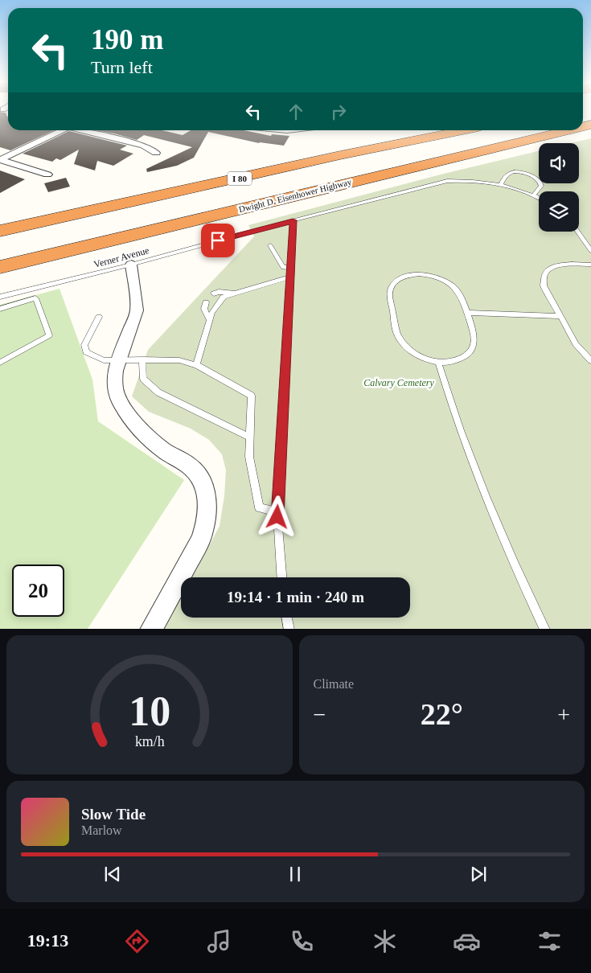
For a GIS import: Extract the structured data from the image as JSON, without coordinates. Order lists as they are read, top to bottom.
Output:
{
  "streets": {
    "highway": ["I 80", "Dwight D. Eisenhower Highway"],
    "lane": ["Verner Avenue"]
  },
  "parks": ["Calvary Cemetery"],
  "page": {
    "turn": ["190 m", "Turn left"],
    "limit": "20",
    "trip": "19:14 · 1 min · 240 m",
    "tile": "Climate",
    "heat": ["−", "22°", "+"],
    "song": ["Slow Tide", "Marlow"],
    "tabs": "19:13",
    "gauge": ["10", "km/h"]
  }
}
